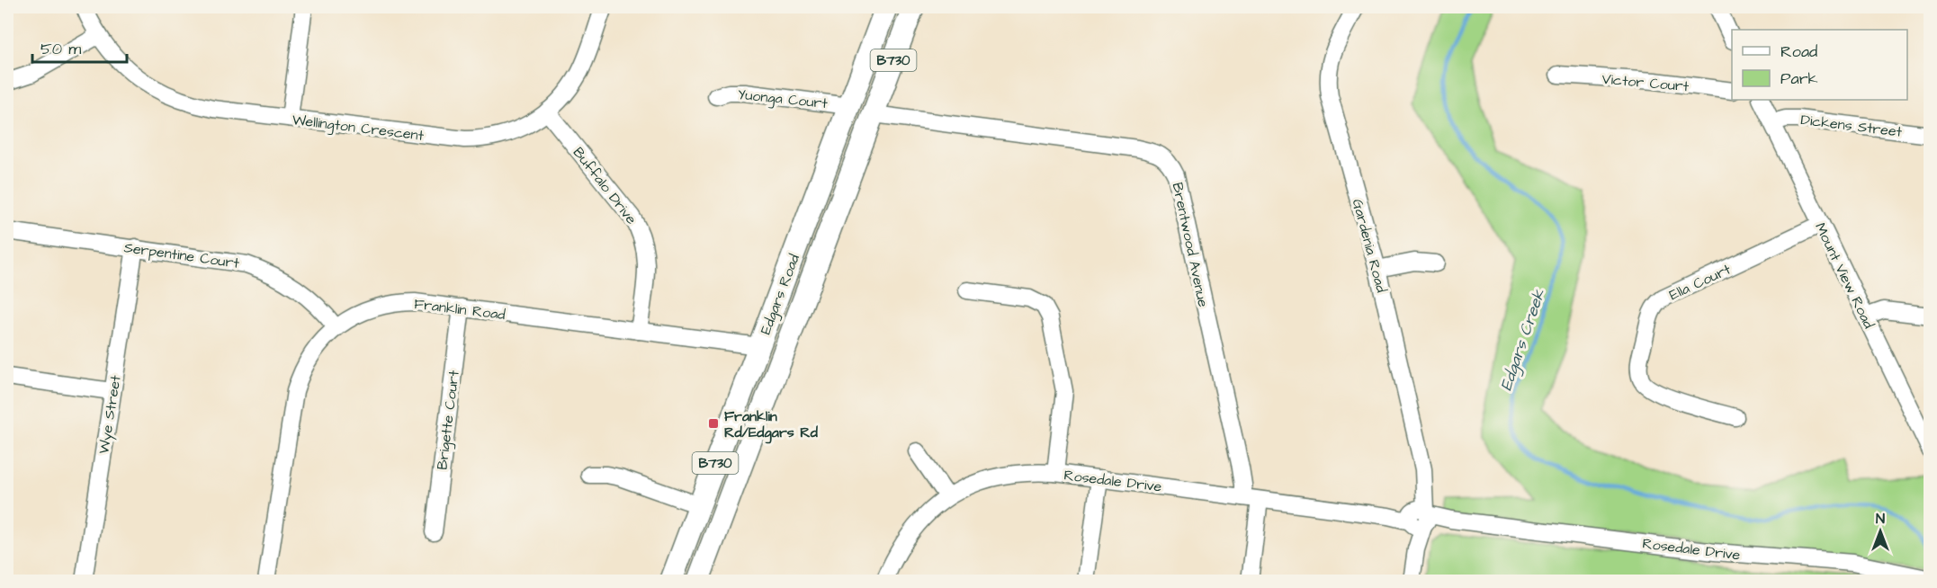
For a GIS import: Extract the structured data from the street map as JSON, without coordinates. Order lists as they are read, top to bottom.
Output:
{
  "streets": {
    "main road": ["B730", "Edgars Road"],
    "street": [
      "Victor Court",
      "Yuonga Court",
      "Dickens Street",
      "Wellington Crescent",
      "Buffalo Drive",
      "Brentwood Avenue",
      "Gardenia Road",
      "Serpentine Court",
      "Mount View Road",
      "Ella Court",
      "Franklin Road",
      "Wye Street",
      "Brigette Court",
      "Rosedale Drive"
    ]
  },
  "crossings": [
    ["Yuonga Court", "Edgars Road"],
    ["Dickens Street", "Mount View Road"],
    ["Wellington Crescent", "Buffalo Drive"],
    ["Buffalo Drive", "Franklin Road"],
    ["Brentwood Avenue", "Edgars Road"],
    ["Brentwood Avenue", "Rosedale Drive"],
    ["Gardenia Road", "Rosedale Drive"],
    ["Serpentine Court", "Franklin Road"],
    ["Serpentine Court", "Wye Street"],
    ["Mount View Road", "Ella Court"],
    ["Edgars Road", "Franklin Road"],
    ["Franklin Road", "Brigette Court"]
  ],
  "water": ["Edgars Creek"],
  "places": {
    "transit": ["Franklin Rd/Edgars Rd"]
  },
  "legend": ["Road", "Park"],
  "scale_bar": "50 m",
  "north": "top"
}
